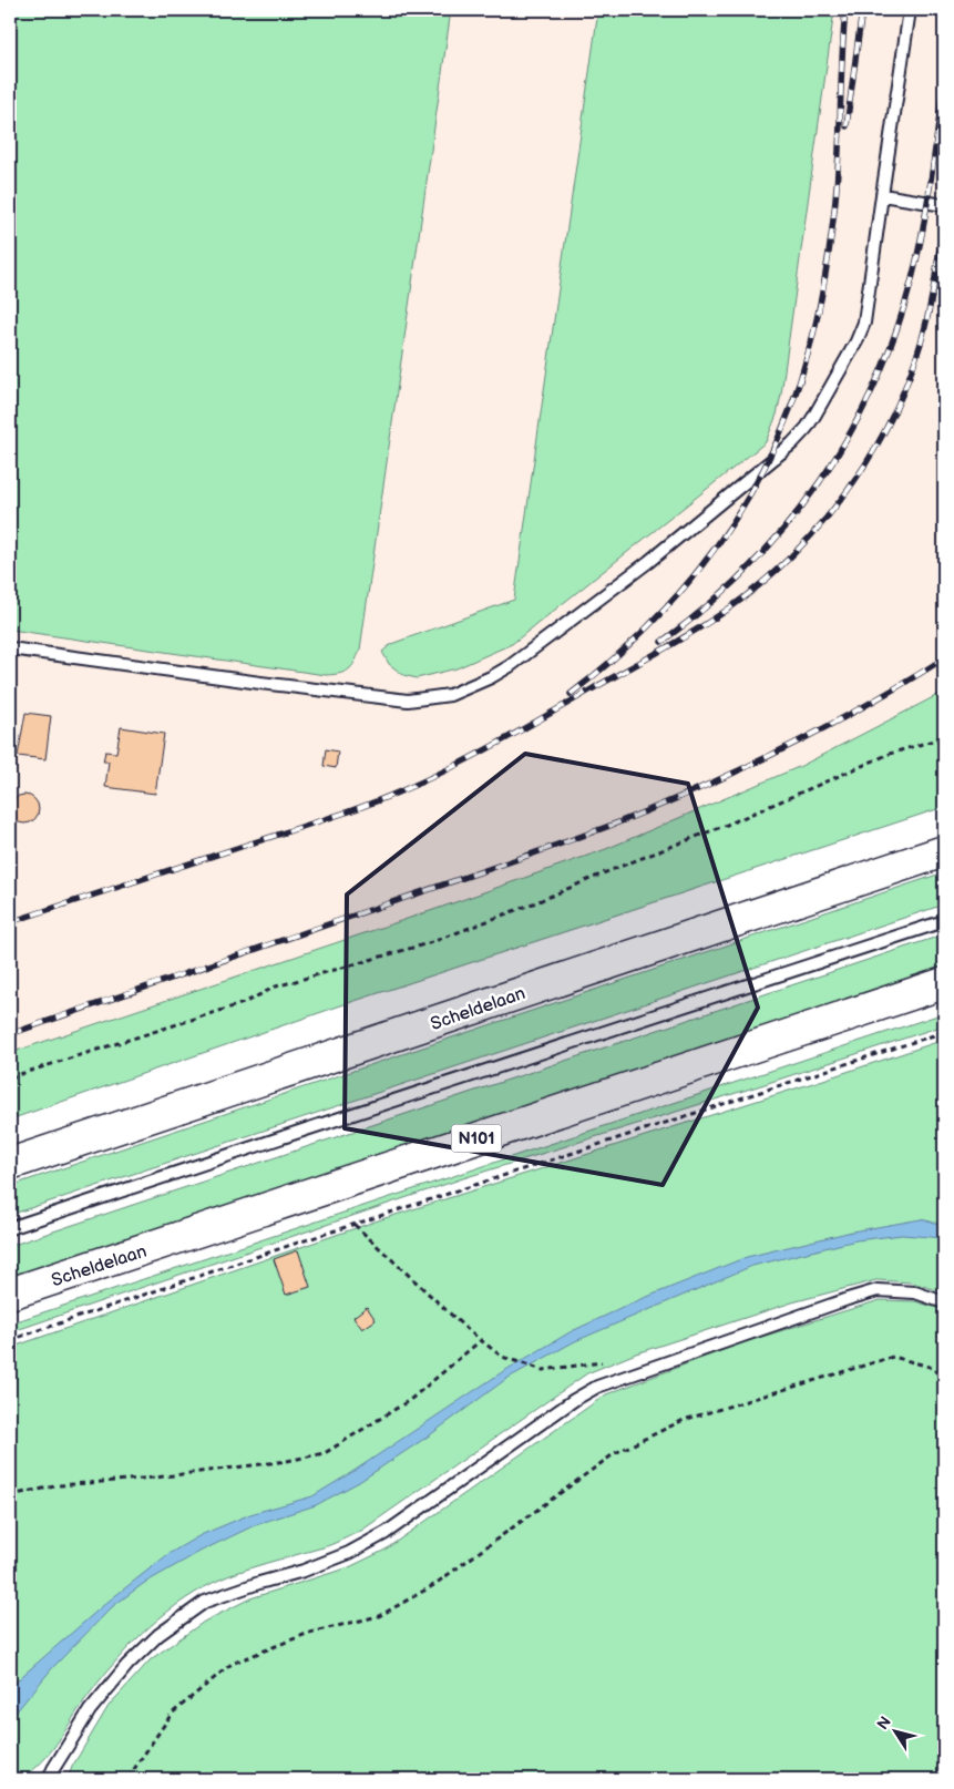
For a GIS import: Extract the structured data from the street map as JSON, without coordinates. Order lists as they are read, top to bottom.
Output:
{
  "streets": {
    "main road": ["Scheldelaan", "N101"]
  },
  "north": "top left"
}
